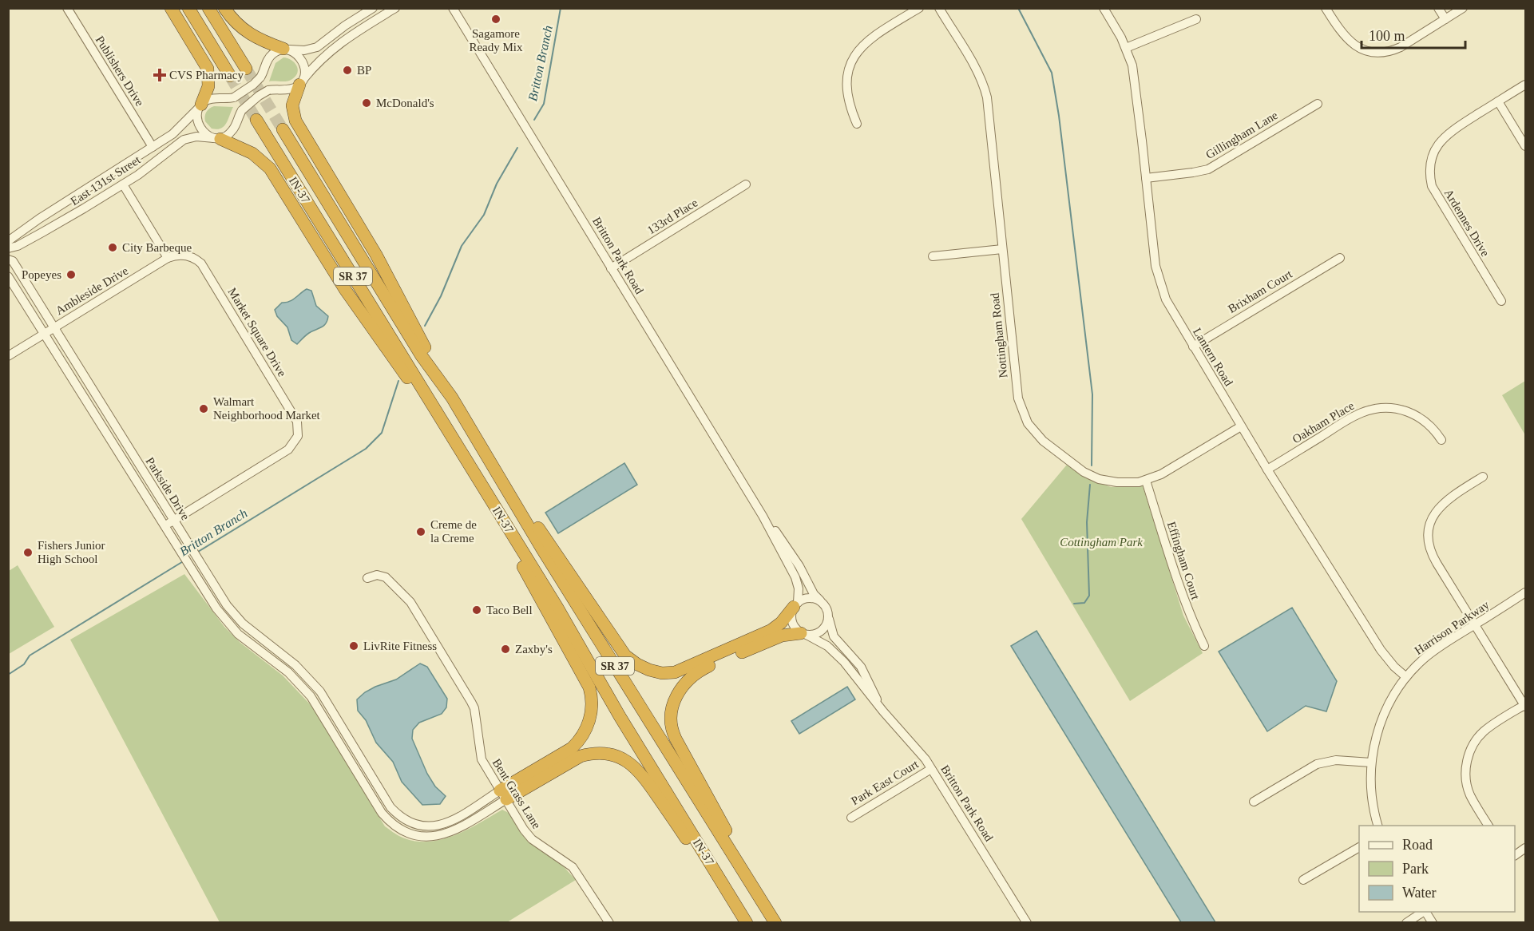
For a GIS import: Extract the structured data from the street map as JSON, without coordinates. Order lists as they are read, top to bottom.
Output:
{
  "streets": {
    "highway": ["IN-37", "SR 37"],
    "street": [
      "Publishers Drive",
      "Gillingham Lane",
      "East 131st Street",
      "133rd Place",
      "Ardennes Drive",
      "Britton Park Road",
      "Ambleside Drive",
      "Brixham Court",
      "Market Square Drive",
      "Nottingham Road",
      "Lantern Road",
      "Oakham Place",
      "Parkside Drive",
      "Effingham Court",
      "Harrison Parkway",
      "Park East Court",
      "Bent Grass Lane"
    ]
  },
  "crossings": [
    ["Publishers Drive", "East 131st Street"],
    ["Gillingham Lane", "Lantern Road"],
    ["133rd Place", "Britton Park Road"],
    ["Britton Park Road", "Park East Court"],
    ["Ambleside Drive", "Market Square Drive"],
    ["Ambleside Drive", "Parkside Drive"],
    ["Brixham Court", "Lantern Road"],
    ["Market Square Drive", "Parkside Drive"],
    ["Nottingham Road", "Lantern Road"],
    ["Nottingham Road", "Effingham Court"],
    ["Lantern Road", "Oakham Place"],
    ["Lantern Road", "Harrison Parkway"],
    ["Parkside Drive", "Bent Grass Lane"]
  ],
  "water": ["Britton Branch"],
  "parks": ["Cottingham Park"],
  "places": {
    "other": [
      "Sagamore Ready Mix",
      "BP",
      "McDonald's",
      "City Barbeque",
      "Popeyes",
      "Walmart Neighborhood Market",
      "Creme de la Creme",
      "Fishers Junior High School",
      "Taco Bell",
      "LivRite Fitness",
      "Zaxby's"
    ],
    "health": ["CVS Pharmacy"]
  },
  "legend": ["Road", "Park", "Water"],
  "scale_bar": "100 m"
}
